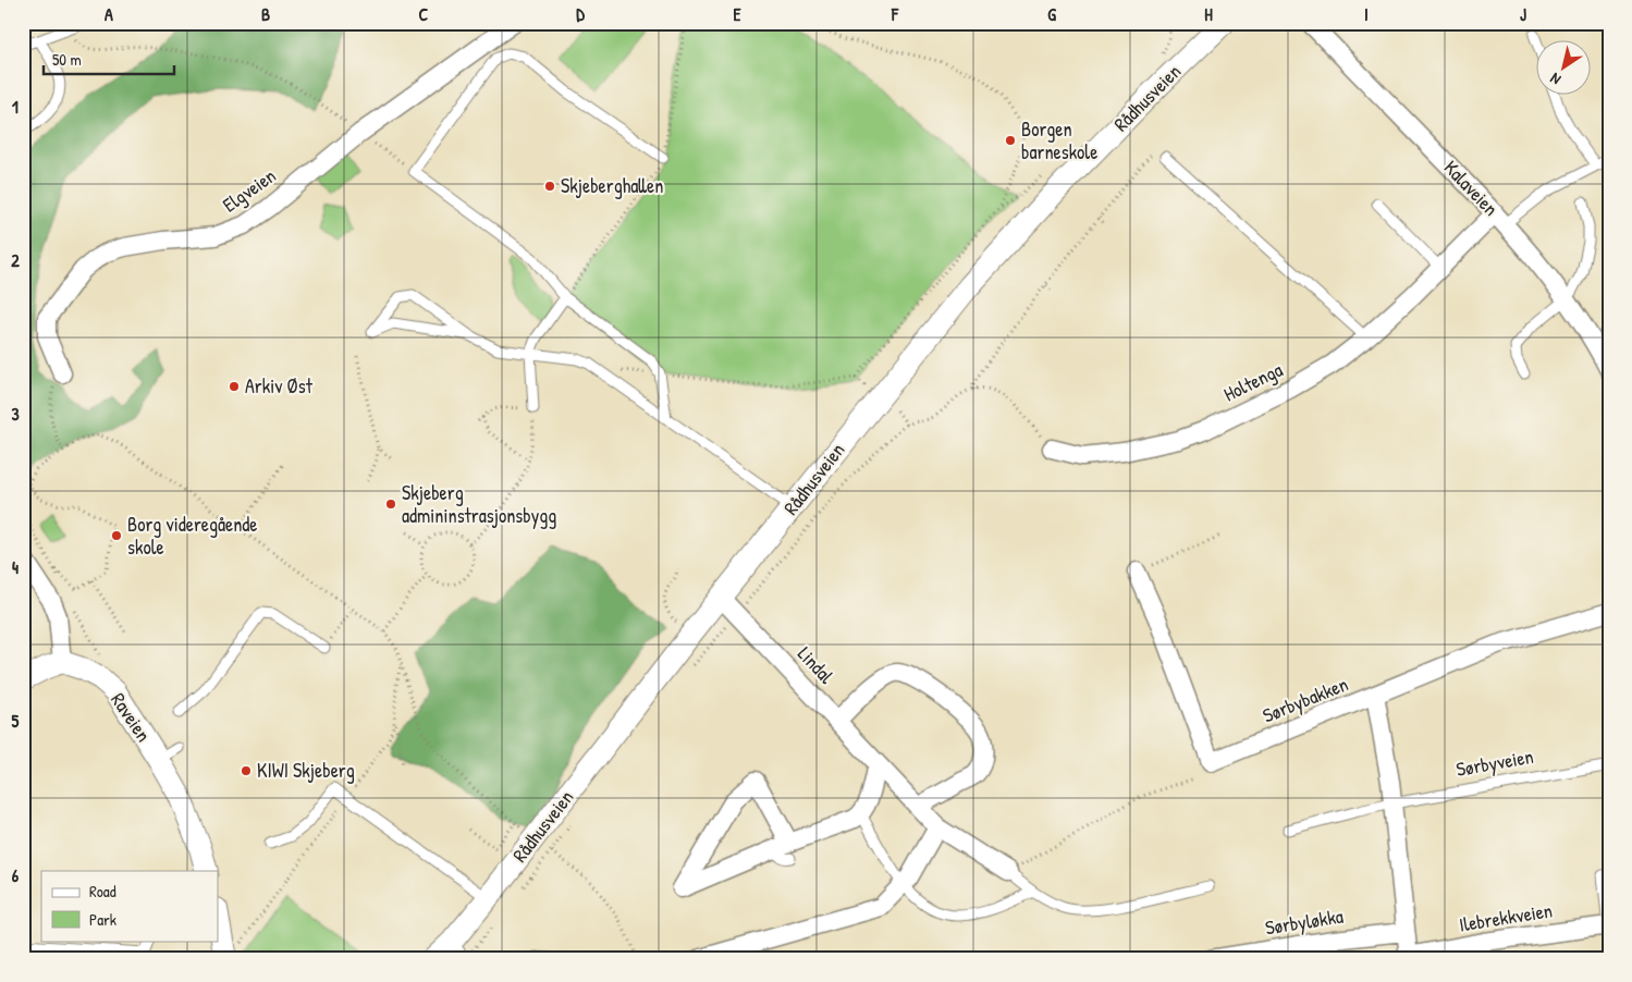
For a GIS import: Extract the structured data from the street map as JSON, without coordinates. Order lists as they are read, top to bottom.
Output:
{
  "streets": {
    "street": [
      "Rådhusveien",
      "Kalaveien",
      "Elgveien",
      "Holtenga",
      "Lindal",
      "Sørbybakken",
      "Raveien",
      "Ilebrekkveien",
      "Sørbyløkka"
    ],
    "lane": ["Sørbyveien"]
  },
  "crossings": [
    ["Rådhusveien", "Lindal"],
    ["Kalaveien", "Holtenga"]
  ],
  "places": [
    "Borgen barneskole",
    "Skjeberghallen",
    "Arkiv Øst",
    "Skjeberg admininstrasjonsbygg",
    "Borg videregående skole",
    "KIWI Skjeberg"
  ],
  "legend": ["Road", "Park"],
  "scale_bar": "50 m",
  "north": "bottom left",
  "grid": {
    "columns": [
      "A",
      "B",
      "C",
      "D",
      "E",
      "F",
      "G",
      "H",
      "I",
      "J"
    ],
    "rows": [
      "1",
      "2",
      "3",
      "4",
      "5",
      "6"
    ]
  }
}
